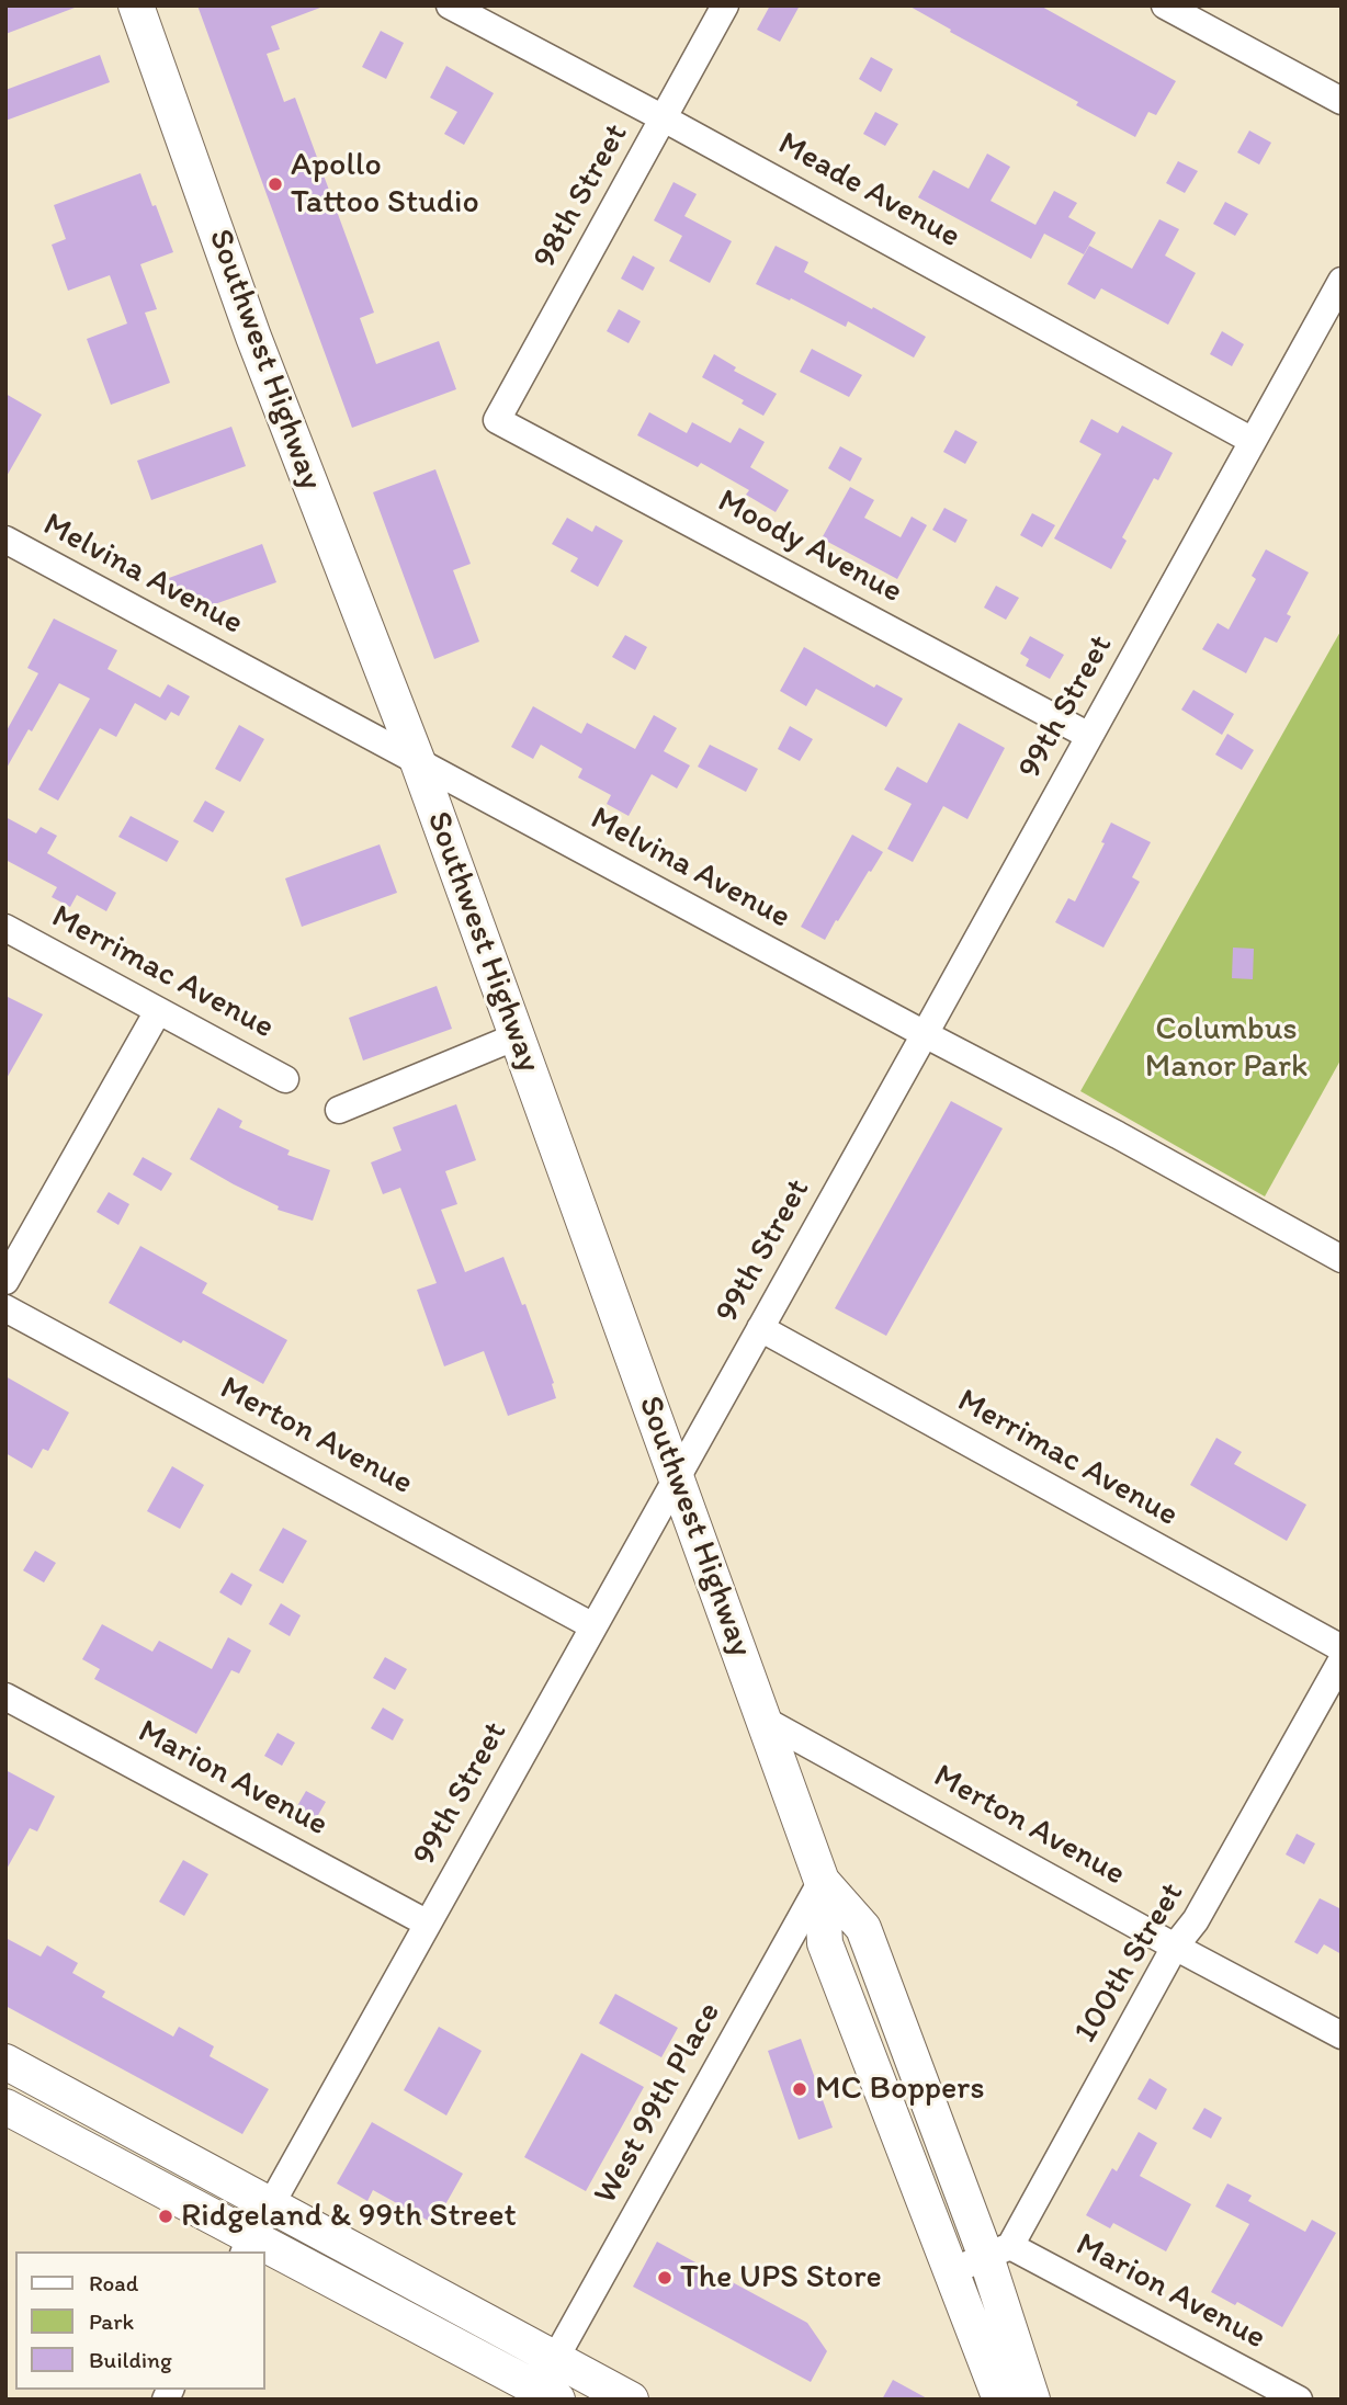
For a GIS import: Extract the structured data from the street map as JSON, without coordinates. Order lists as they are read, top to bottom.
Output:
{
  "streets": {
    "main road": ["Southwest Highway"],
    "street": [
      "Meade Avenue",
      "98th Street",
      "Moody Avenue",
      "Melvina Avenue",
      "99th Street",
      "Merrimac Avenue",
      "Merton Avenue",
      "Marion Avenue",
      "100th Street",
      "West 99th Place"
    ]
  },
  "crossings": [
    ["Meade Avenue", "98th Street"],
    ["Meade Avenue", "99th Street"],
    ["98th Street", "Moody Avenue"],
    ["Southwest Highway", "Melvina Avenue"],
    ["Southwest Highway", "99th Street"],
    ["Southwest Highway", "Merton Avenue"],
    ["Southwest Highway", "Marion Avenue"],
    ["Southwest Highway", "100th Street"],
    ["Southwest Highway", "West 99th Place"],
    ["Moody Avenue", "99th Street"],
    ["Melvina Avenue", "99th Street"],
    ["99th Street", "Merrimac Avenue"],
    ["99th Street", "Merton Avenue"],
    ["99th Street", "Marion Avenue"],
    ["Merton Avenue", "100th Street"],
    ["Marion Avenue", "100th Street"]
  ],
  "parks": ["Columbus Manor Park"],
  "places": [
    "Apollo Tattoo Studio",
    "MC Boppers",
    "Ridgeland & 99th Street",
    "The UPS Store"
  ],
  "legend": ["Road", "Park", "Building"]
}
